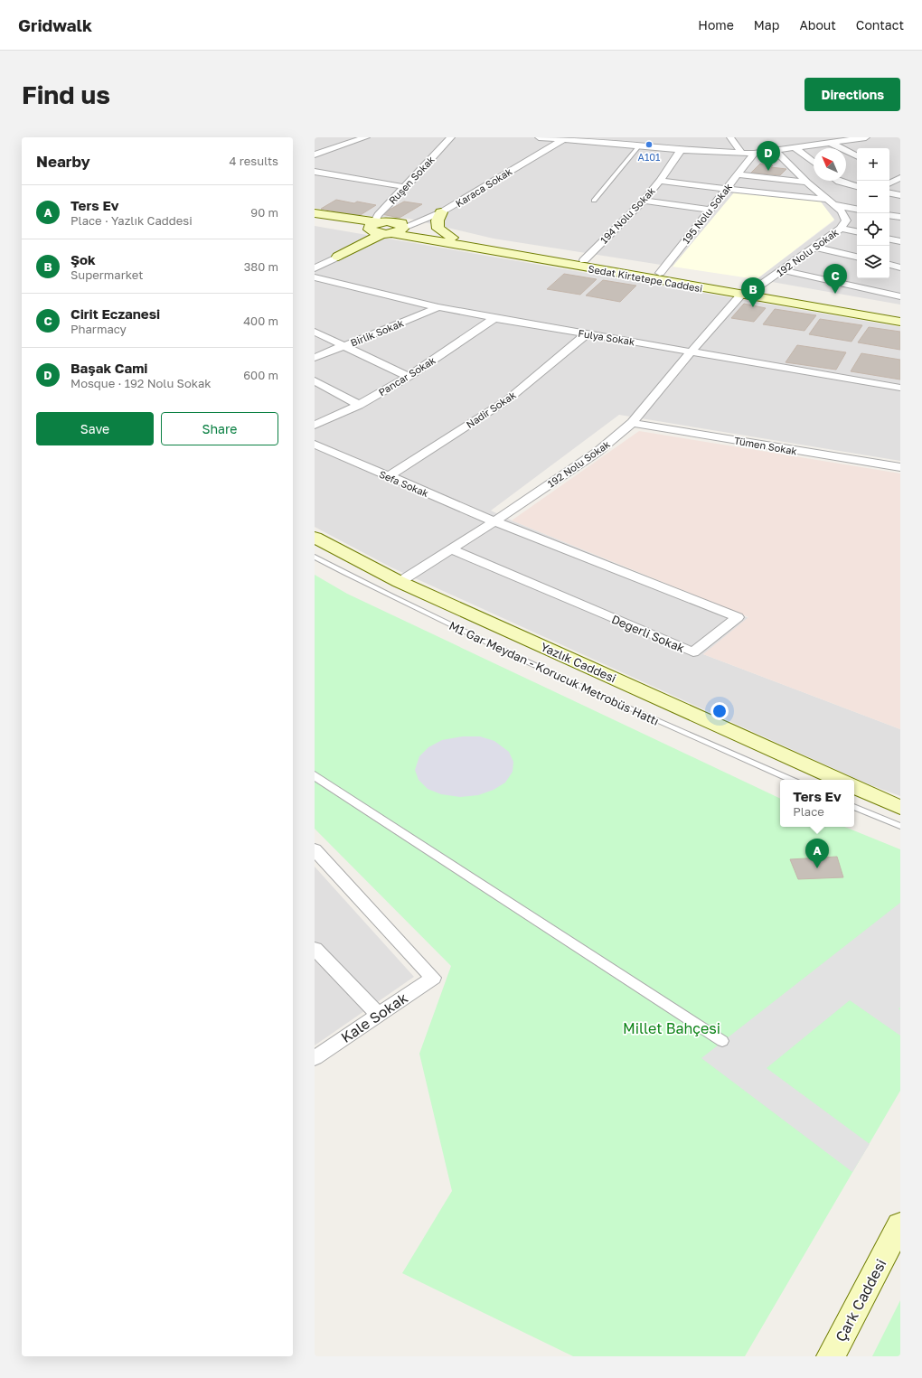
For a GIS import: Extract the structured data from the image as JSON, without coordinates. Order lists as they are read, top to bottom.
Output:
{
  "streets": {
    "main road": ["Sedat Kirtetepe Caddesi", "Yazlık Caddesi", "Çark Caddesi"],
    "street": [
      "Ruşen Sokak",
      "Karaca Sokak",
      "195 Nolu Sokak",
      "194 Nolu Sokak",
      "192 Nolu Sokak",
      "Birlik Sokak",
      "Fulya Sokak",
      "Pancar Sokak",
      "Nadir Sokak",
      "Tümen Sokak",
      "Sefa Sokak",
      "Değerli Sokak",
      "Kale Sokak"
    ],
    "lane": ["M1 Gar Meydan - Korucuk Metrobüs Hattı"]
  },
  "crossings": [
    ["Ruşen Sokak", "Karaca Sokak"],
    ["Ruşen Sokak", "Sedat Kirtetepe Caddesi"],
    ["Karaca Sokak", "Sedat Kirtetepe Caddesi"],
    ["195 Nolu Sokak", "Sedat Kirtetepe Caddesi"],
    ["194 Nolu Sokak", "Sedat Kirtetepe Caddesi"],
    ["192 Nolu Sokak", "Sedat Kirtetepe Caddesi"],
    ["192 Nolu Sokak", "Fulya Sokak"],
    ["192 Nolu Sokak", "Tümen Sokak"],
    ["192 Nolu Sokak", "Sefa Sokak"],
    ["192 Nolu Sokak", "Değerli Sokak"],
    ["192 Nolu Sokak", "Yazlık Caddesi"],
    ["Birlik Sokak", "Fulya Sokak"],
    ["Fulya Sokak", "Pancar Sokak"],
    ["Fulya Sokak", "Nadir Sokak"],
    ["Nadir Sokak", "Sefa Sokak"],
    ["Sefa Sokak", "Değerli Sokak"]
  ],
  "parks": ["Millet Bahçesi"],
  "places": ["A101"],
  "north": "top left",
  "page": {
    "header": "Gridwalk",
    "nav": [
      "Home",
      "Map",
      "About",
      "Contact"
    ],
    "buttons": [
      "Directions",
      ["Save", "Share"]
    ],
    "title": "Find us",
    "heading": ["Nearby", "4 results"],
    "pins": [
      "D",
      "C",
      "B",
      "A"
    ],
    "map_buttons": ["+", "−"],
    "list": [
      {
        "mark": "A",
        "name": "Ters Ev",
        "note": "Place · Yazlık Caddesi",
        "value": "90 m"
      },
      {
        "mark": "B",
        "name": "Şok",
        "note": "Supermarket",
        "value": "380 m"
      },
      {
        "mark": "C",
        "name": "Cirit Eczanesi",
        "note": "Pharmacy",
        "value": "400 m"
      },
      {
        "mark": "D",
        "name": "Başak Cami",
        "note": "Mosque · 192 Nolu Sokak",
        "value": "600 m"
      }
    ],
    "popup": ["Ters Ev", "Place"]
  }
}
